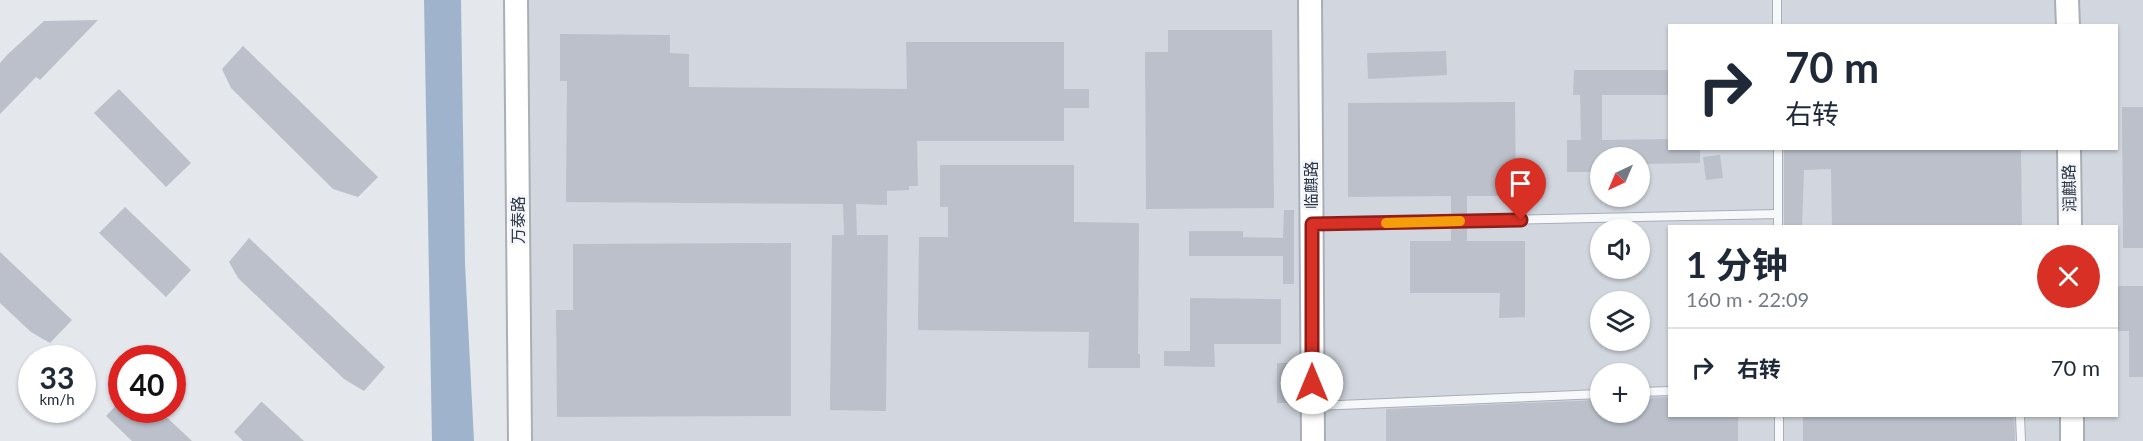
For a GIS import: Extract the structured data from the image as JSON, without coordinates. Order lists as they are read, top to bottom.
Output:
{
  "streets": {
    "street": ["临麒路", "润麒路", "万泰路"]
  },
  "north": "bottom left",
  "page": {
    "turn": ["70 m", "右转"],
    "map_buttons": "+",
    "heading": ["1 分钟", "160 m · 22:09"],
    "list": [
      {
        "name": "右转",
        "value": "70 m"
      }
    ],
    "speed": "33 km/h",
    "limit": "40"
  }
}
